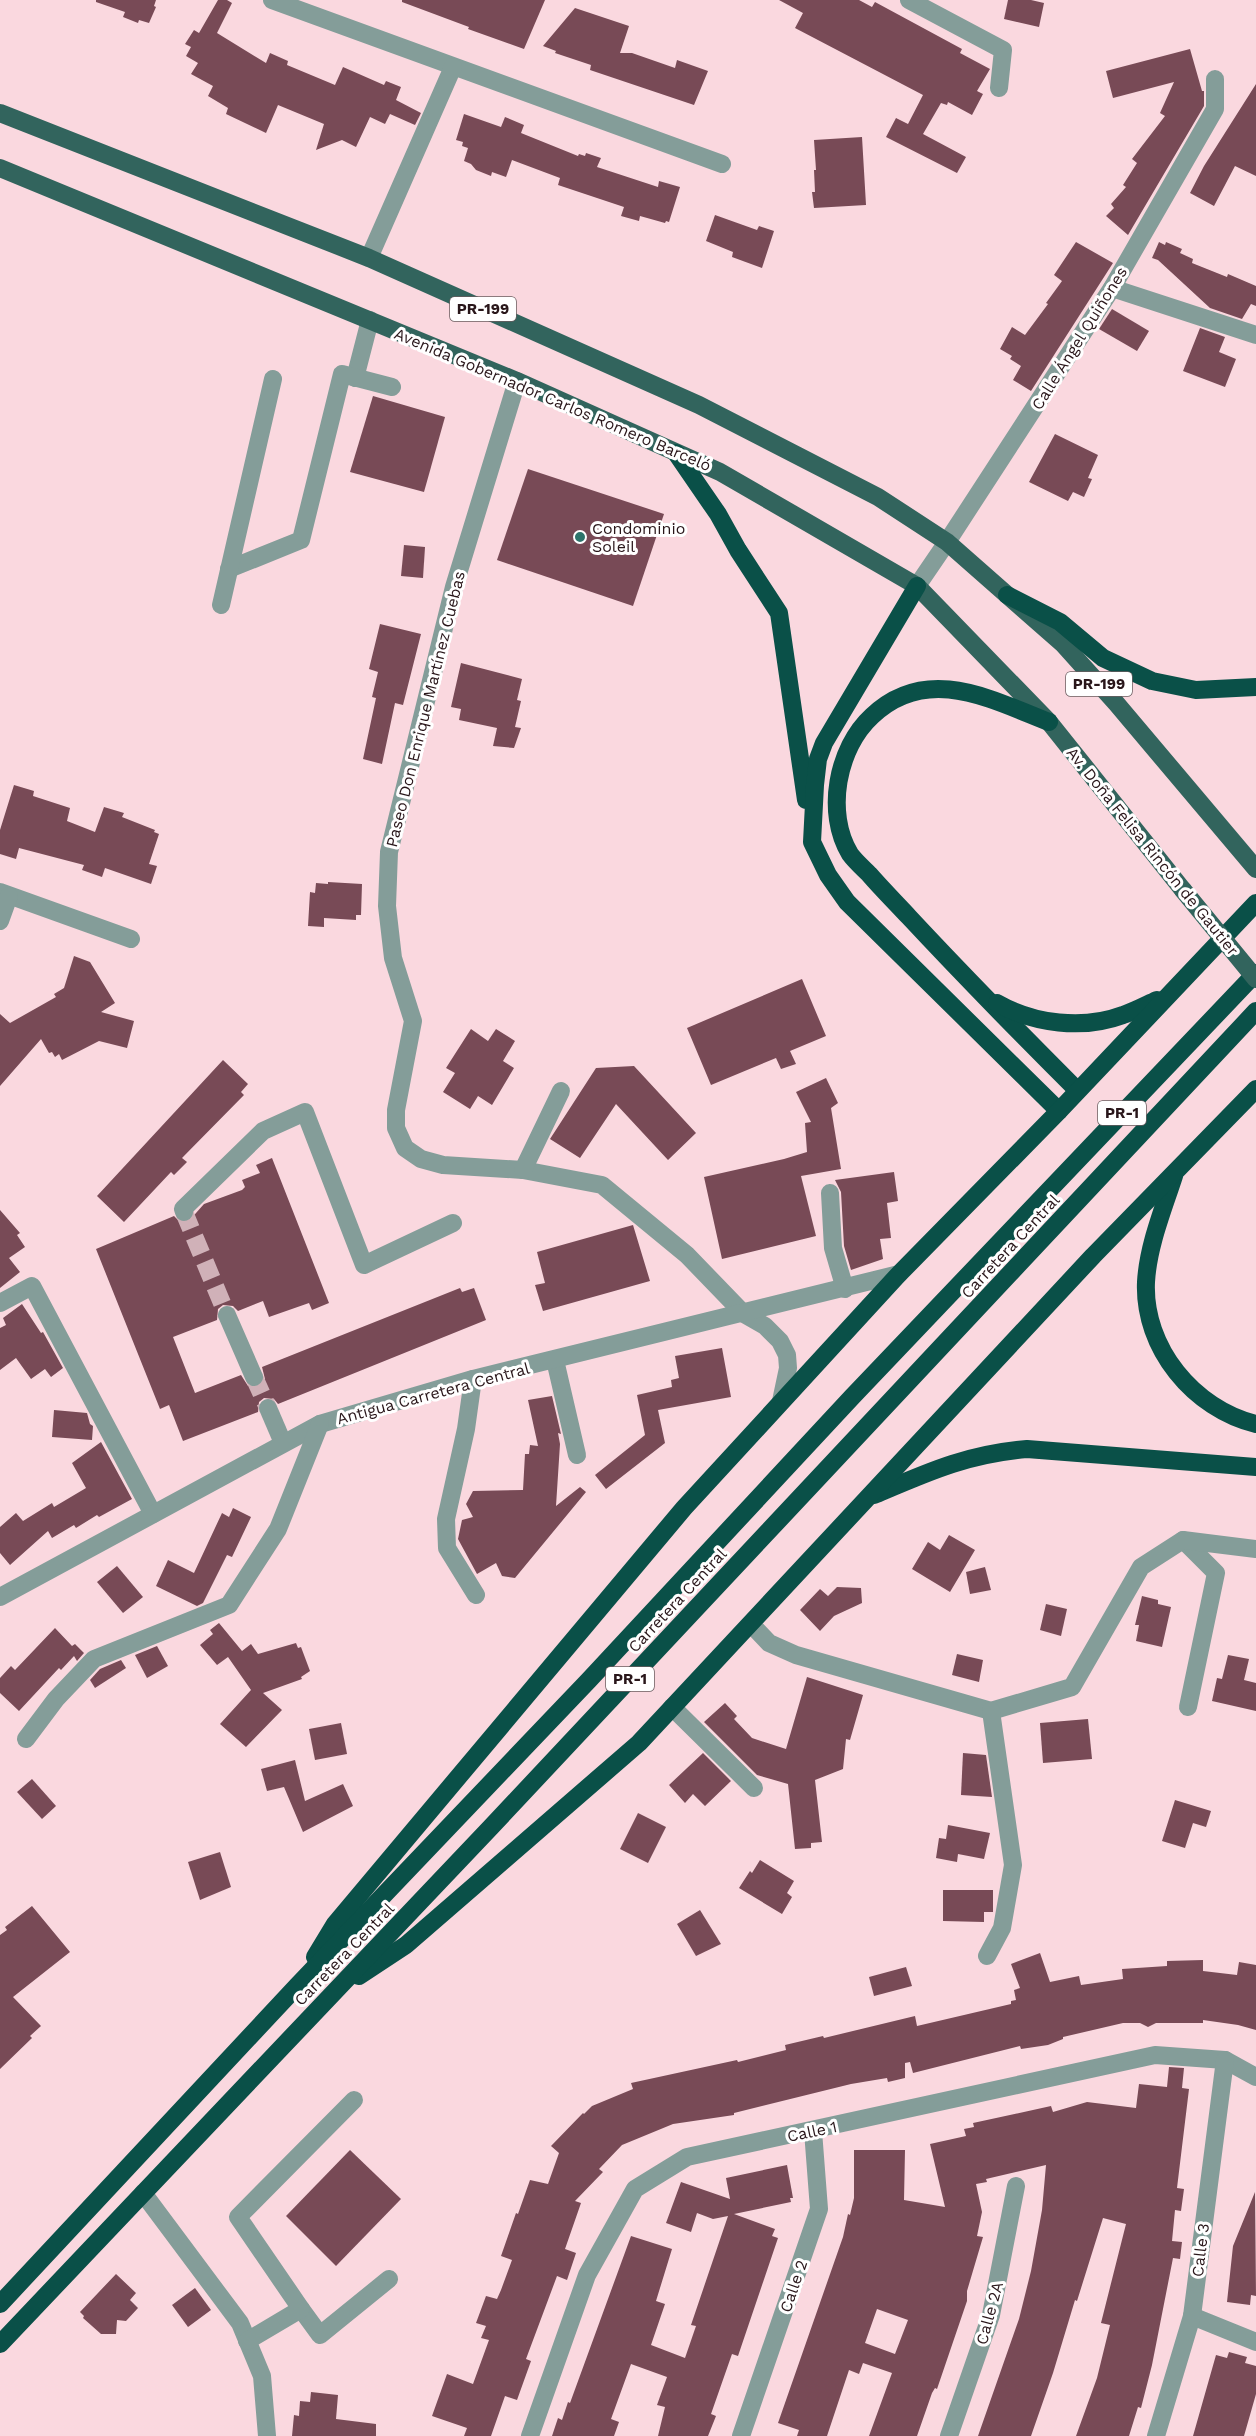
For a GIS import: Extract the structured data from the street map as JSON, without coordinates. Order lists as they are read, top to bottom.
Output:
{
  "streets": {
    "highway": ["PR-1", "Carretera Central"],
    "main road": ["PR-199", "Avenida Gobernador Carlos Romero Barceló", "Av. Doña Felisa Rincón de Gautier"],
    "street": [
      "Calle Ángel Quiñones",
      "Paseo Don Enrique Martínez Cuebas",
      "Antigua Carretera Central",
      "Calle 1",
      "Calle 3",
      "Calle 2",
      "Calle 2A"
    ]
  },
  "crossings": [
    ["PR-199", "Calle Ángel Quiñones"],
    ["Calle Ángel Quiñones", "Avenida Gobernador Carlos Romero Barceló"],
    ["Avenida Gobernador Carlos Romero Barceló", "Paseo Don Enrique Martínez Cuebas"],
    ["Avenida Gobernador Carlos Romero Barceló", "Av. Doña Felisa Rincón de Gautier"],
    ["Paseo Don Enrique Martínez Cuebas", "Antigua Carretera Central"],
    ["Calle 1", "Calle 3"],
    ["Calle 1", "Calle 2"]
  ],
  "places": ["Condominio Soleil"]
}
